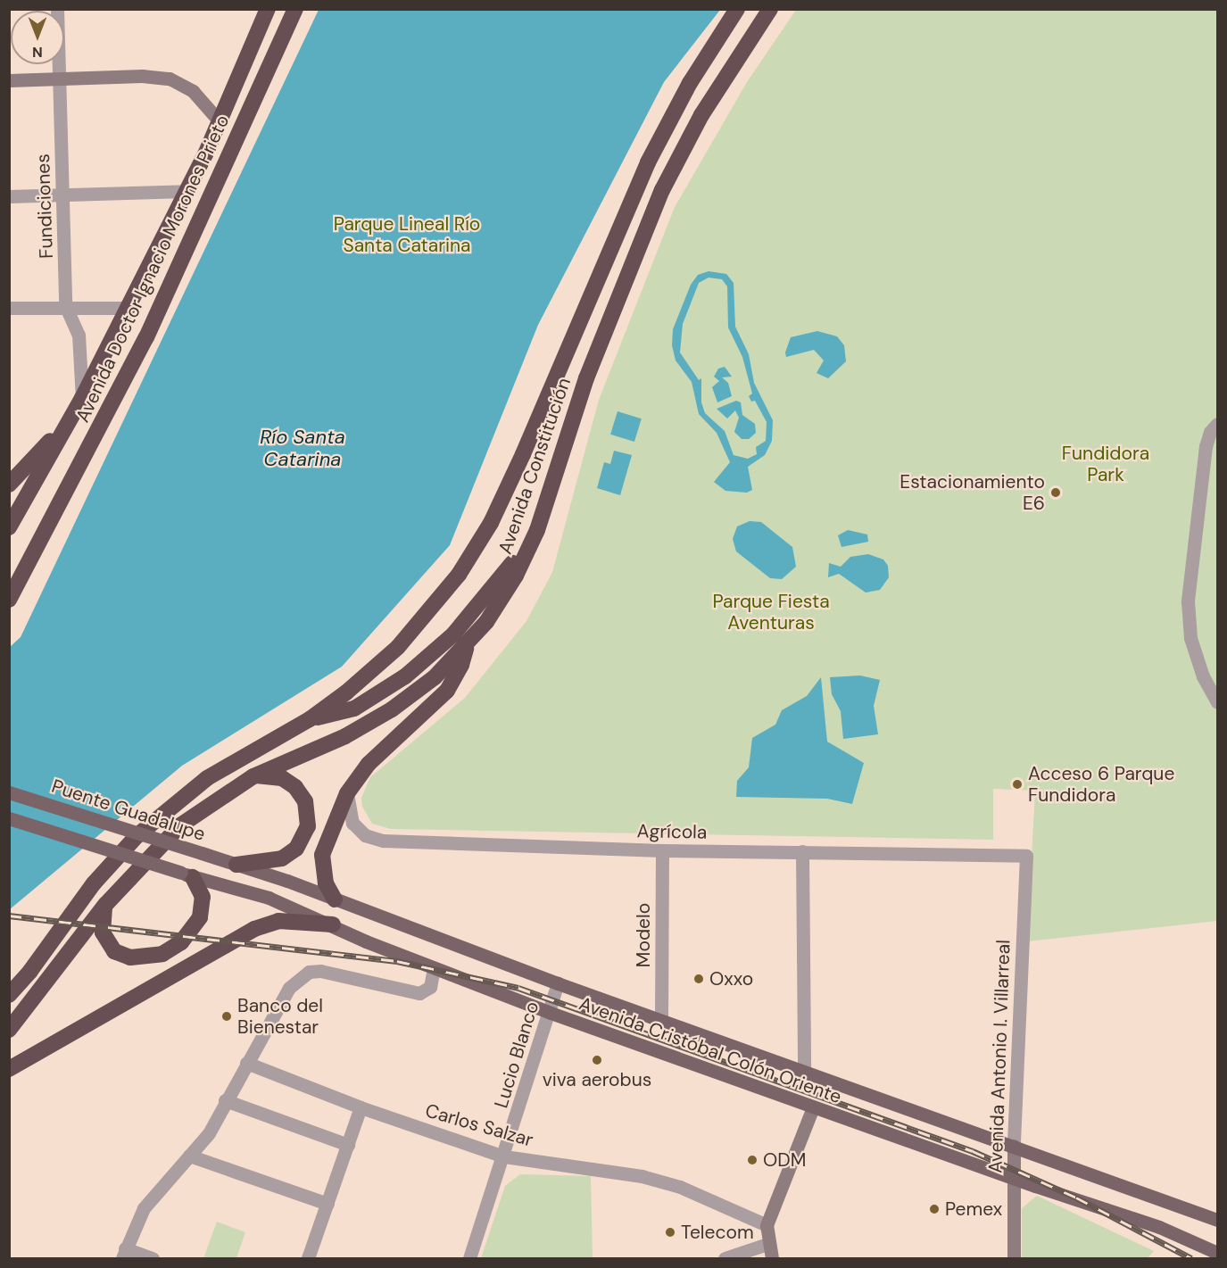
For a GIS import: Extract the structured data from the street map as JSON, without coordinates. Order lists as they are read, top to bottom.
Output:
{
  "streets": {
    "highway": ["Avenida Doctor Ignacio Morones Prieto", "Avenida Constitución"],
    "main road": ["Puente Guadalupe", "Avenida Cristóbal Colón Oriente"],
    "street": [
      "Fundiciones",
      "Agrícola",
      "Modelo",
      "Lucio Blanco",
      "Avenida Antonio I. Villarreal",
      "Carlos Salzar"
    ]
  },
  "crossings": [
    ["Fundiciones", "Avenida Doctor Ignacio Morones Prieto"],
    ["Puente Guadalupe", "Avenida Cristóbal Colón Oriente"],
    ["Agrícola", "Modelo"],
    ["Agrícola", "Avenida Antonio I. Villarreal"],
    ["Modelo", "Avenida Cristóbal Colón Oriente"],
    ["Avenida Cristóbal Colón Oriente", "Lucio Blanco"],
    ["Avenida Cristóbal Colón Oriente", "Avenida Antonio I. Villarreal"],
    ["Lucio Blanco", "Carlos Salzar"]
  ],
  "water": ["Río Santa Catarina"],
  "parks": ["Parque Lineal Río Santa Catarina", "Fundidora Park", "Parque Fiesta Aventuras"],
  "places": [
    "Estacionamiento E6",
    "Acceso 6 Parque Fundidora",
    "Oxxo",
    "Banco del Bienestar",
    "viva aerobus",
    "ODM",
    "Pemex",
    "Telecom"
  ],
  "north": "bottom"
}
